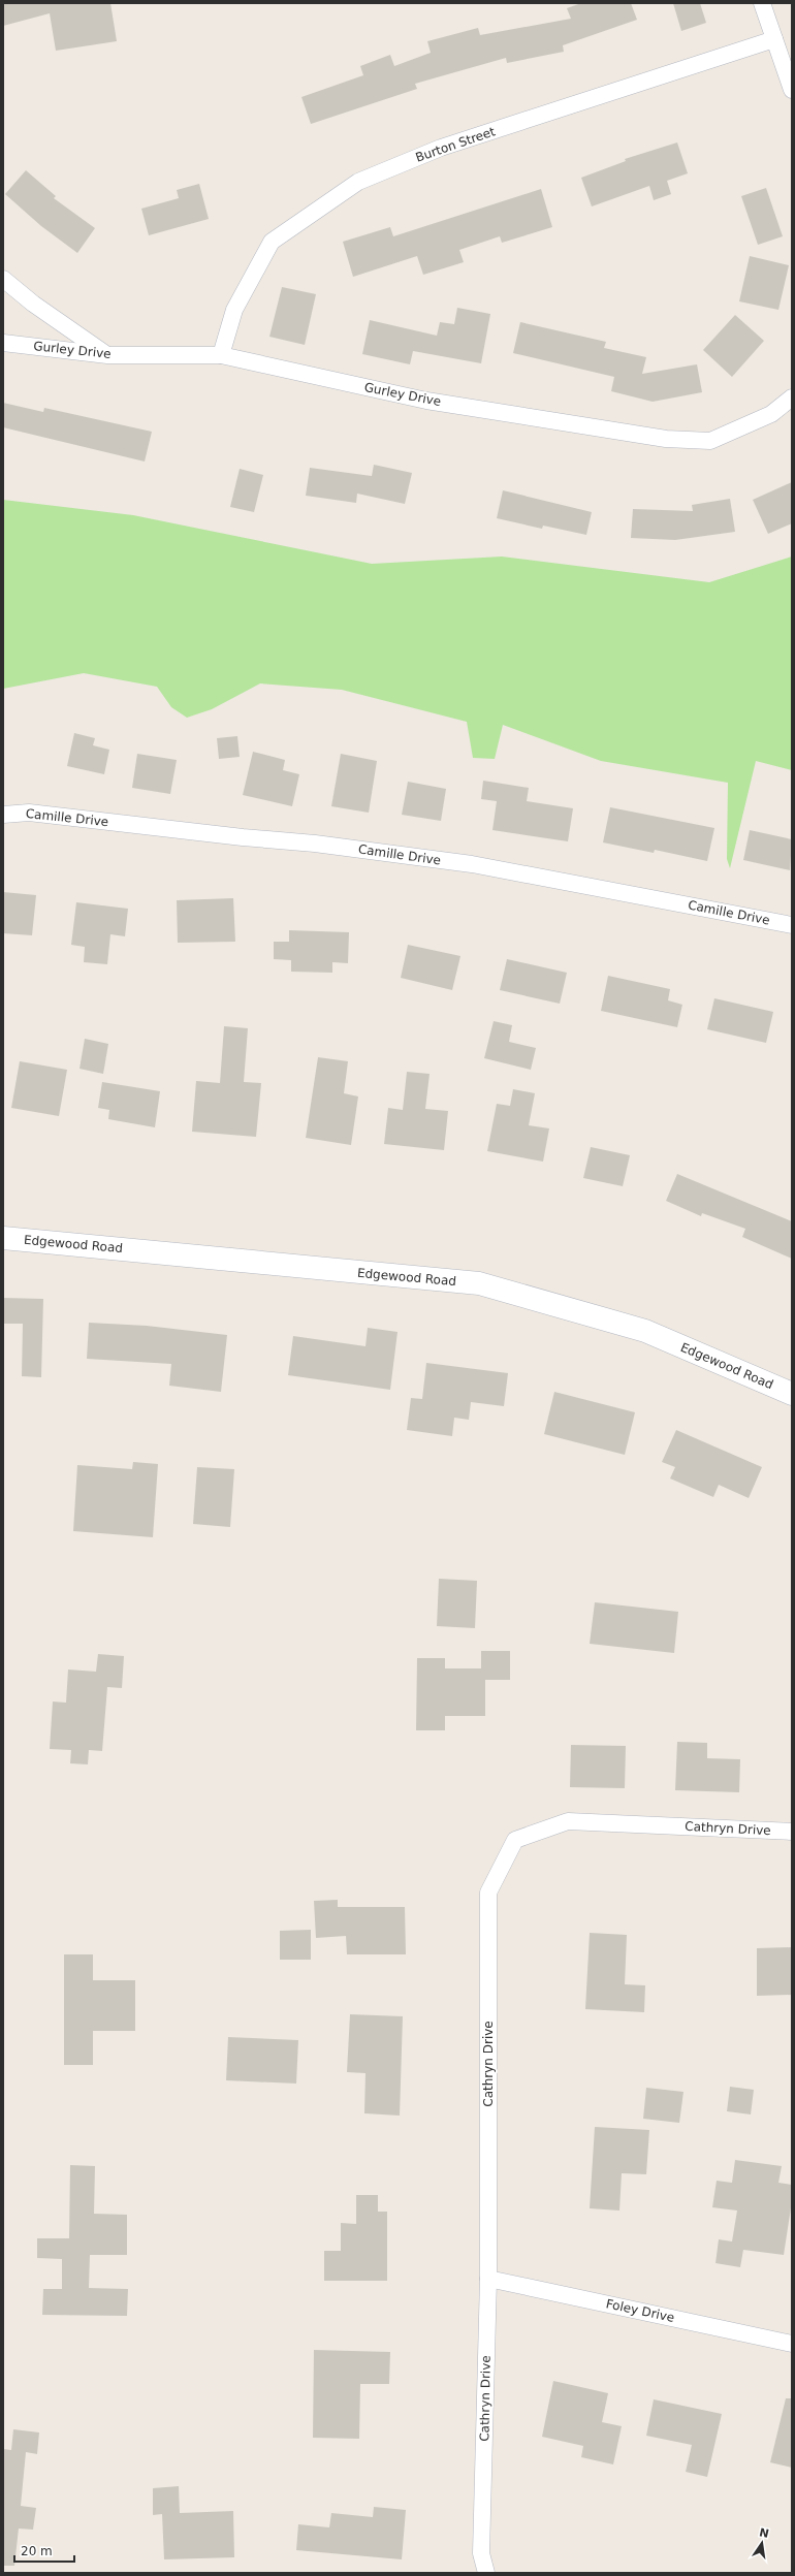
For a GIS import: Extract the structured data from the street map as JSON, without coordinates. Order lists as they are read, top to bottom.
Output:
{
  "streets": {
    "street": [
      "Burton Street",
      "Gurley Drive",
      "Camille Drive",
      "Edgewood Road",
      "Cathryn Drive",
      "Foley Drive"
    ]
  },
  "crossings": [
    ["Burton Street", "Gurley Drive"],
    ["Cathryn Drive", "Foley Drive"]
  ],
  "scale_bar": "20 m",
  "north": "top"
}
